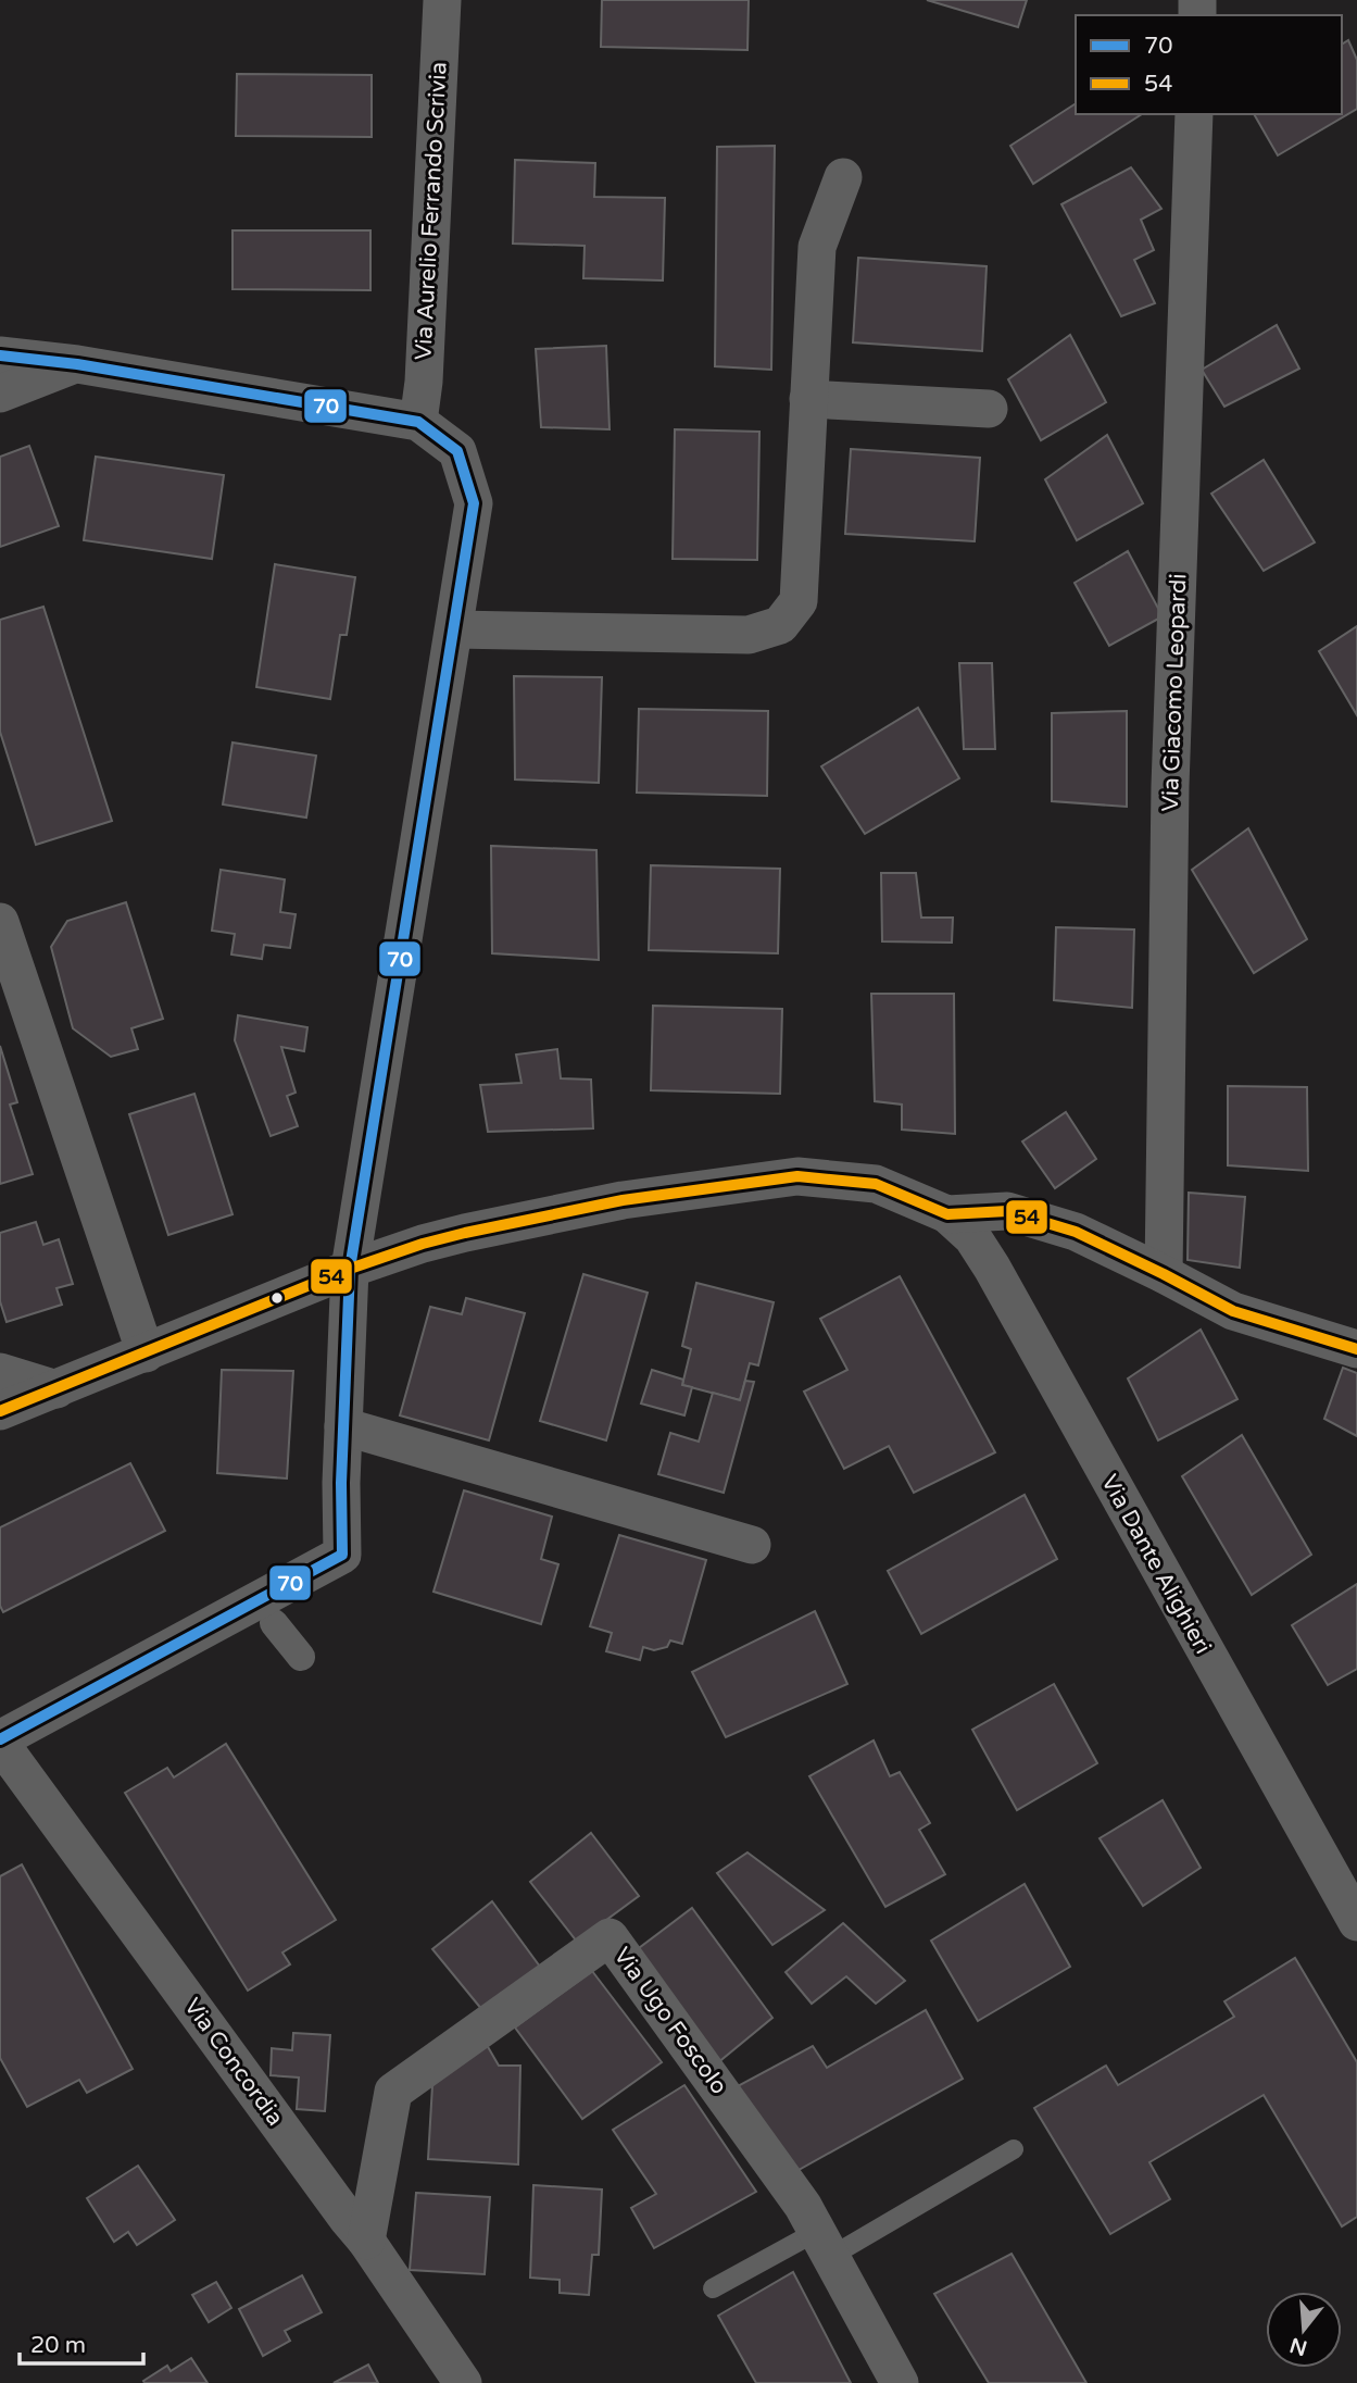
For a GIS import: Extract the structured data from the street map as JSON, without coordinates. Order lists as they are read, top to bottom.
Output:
{
  "streets": {
    "street": [
      "Via Aurelio Ferrando Scrivia",
      "Via Giacomo Leopardi",
      "Via Dante Alighieri",
      "Via Ugo Foscolo",
      "Via Concordia"
    ]
  },
  "crossings": [
    ["Via Ugo Foscolo", "Via Concordia"]
  ],
  "lines": ["transit line 70", "transit line 54"],
  "legend": ["70", "54"],
  "scale_bar": "20 m",
  "north": "bottom"
}
